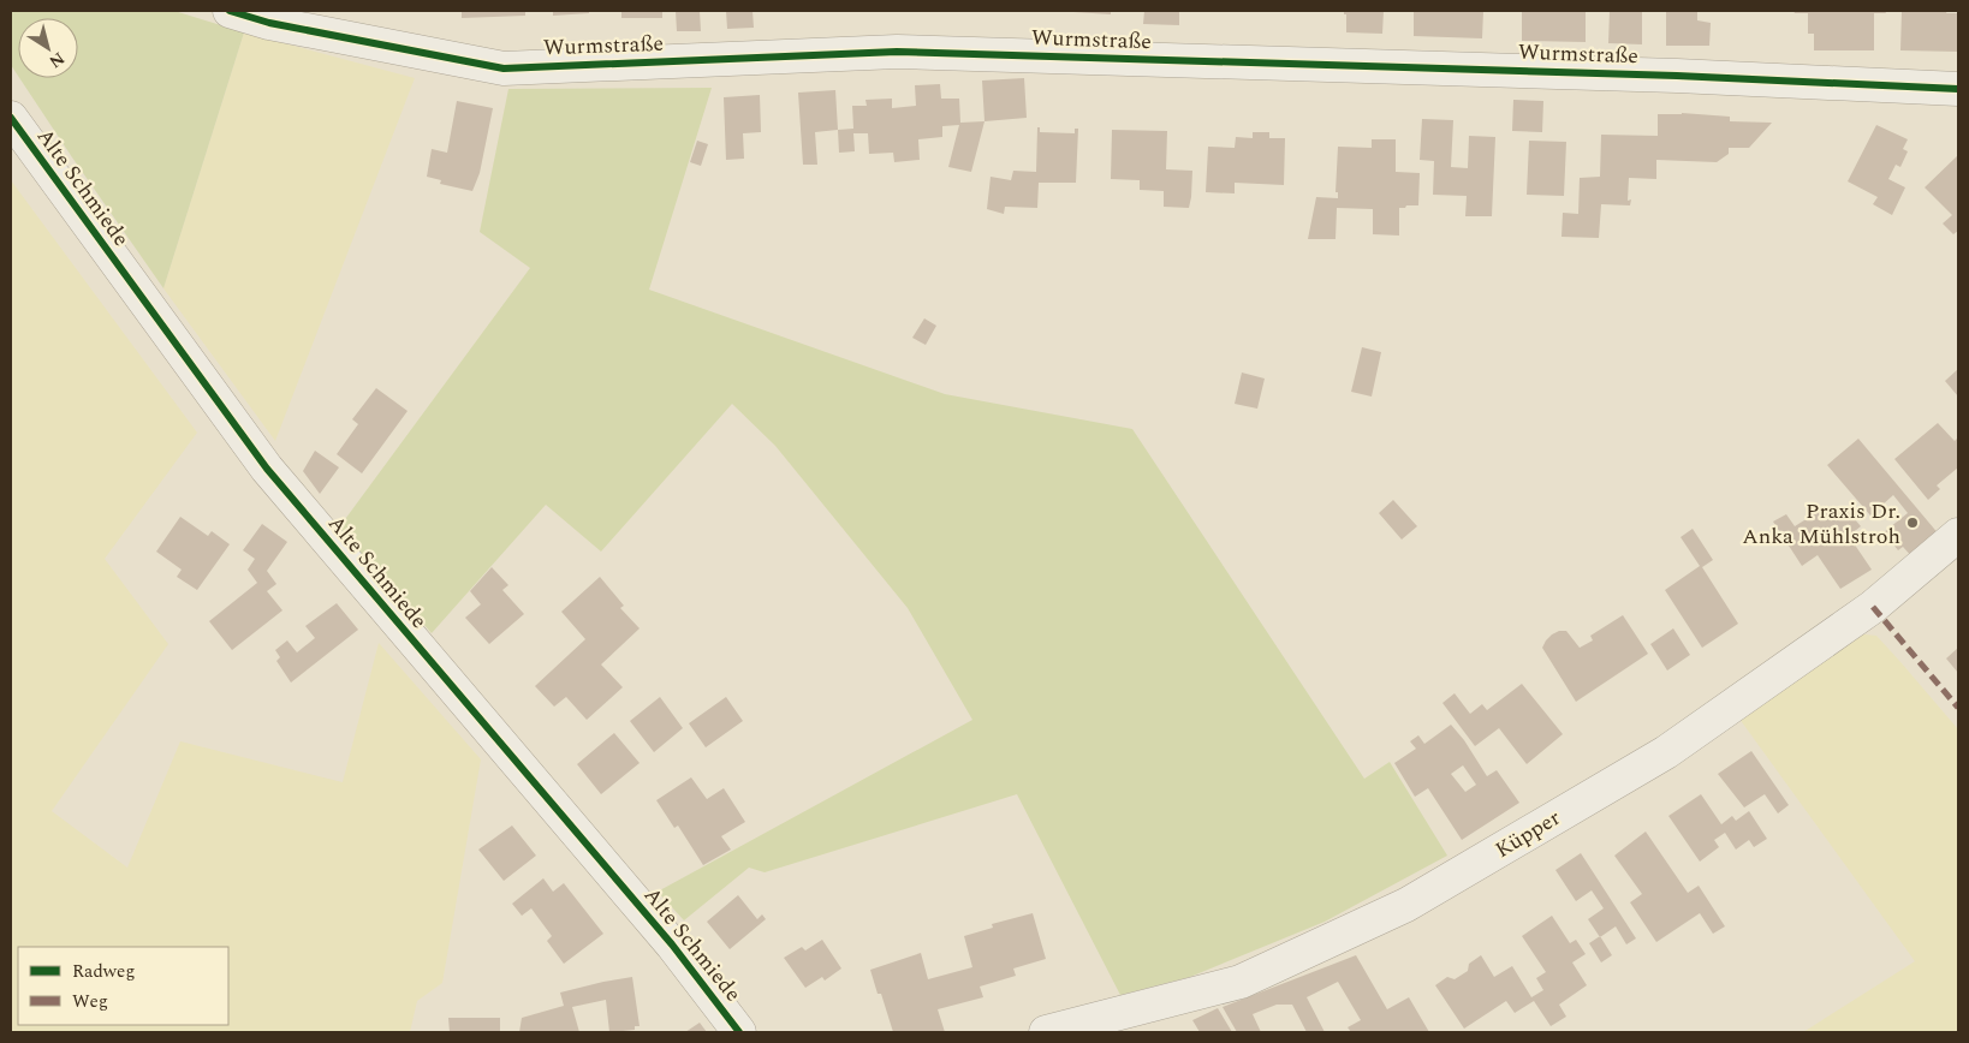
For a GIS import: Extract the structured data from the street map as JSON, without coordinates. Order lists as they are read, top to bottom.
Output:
{
  "streets": {
    "street": ["Wurmstraße", "Alte Schmiede", "Küpper"]
  },
  "places": ["Praxis Dr. Anka Mühlstroh"],
  "legend": ["Radweg", "Weg"],
  "north": "bottom right"
}
